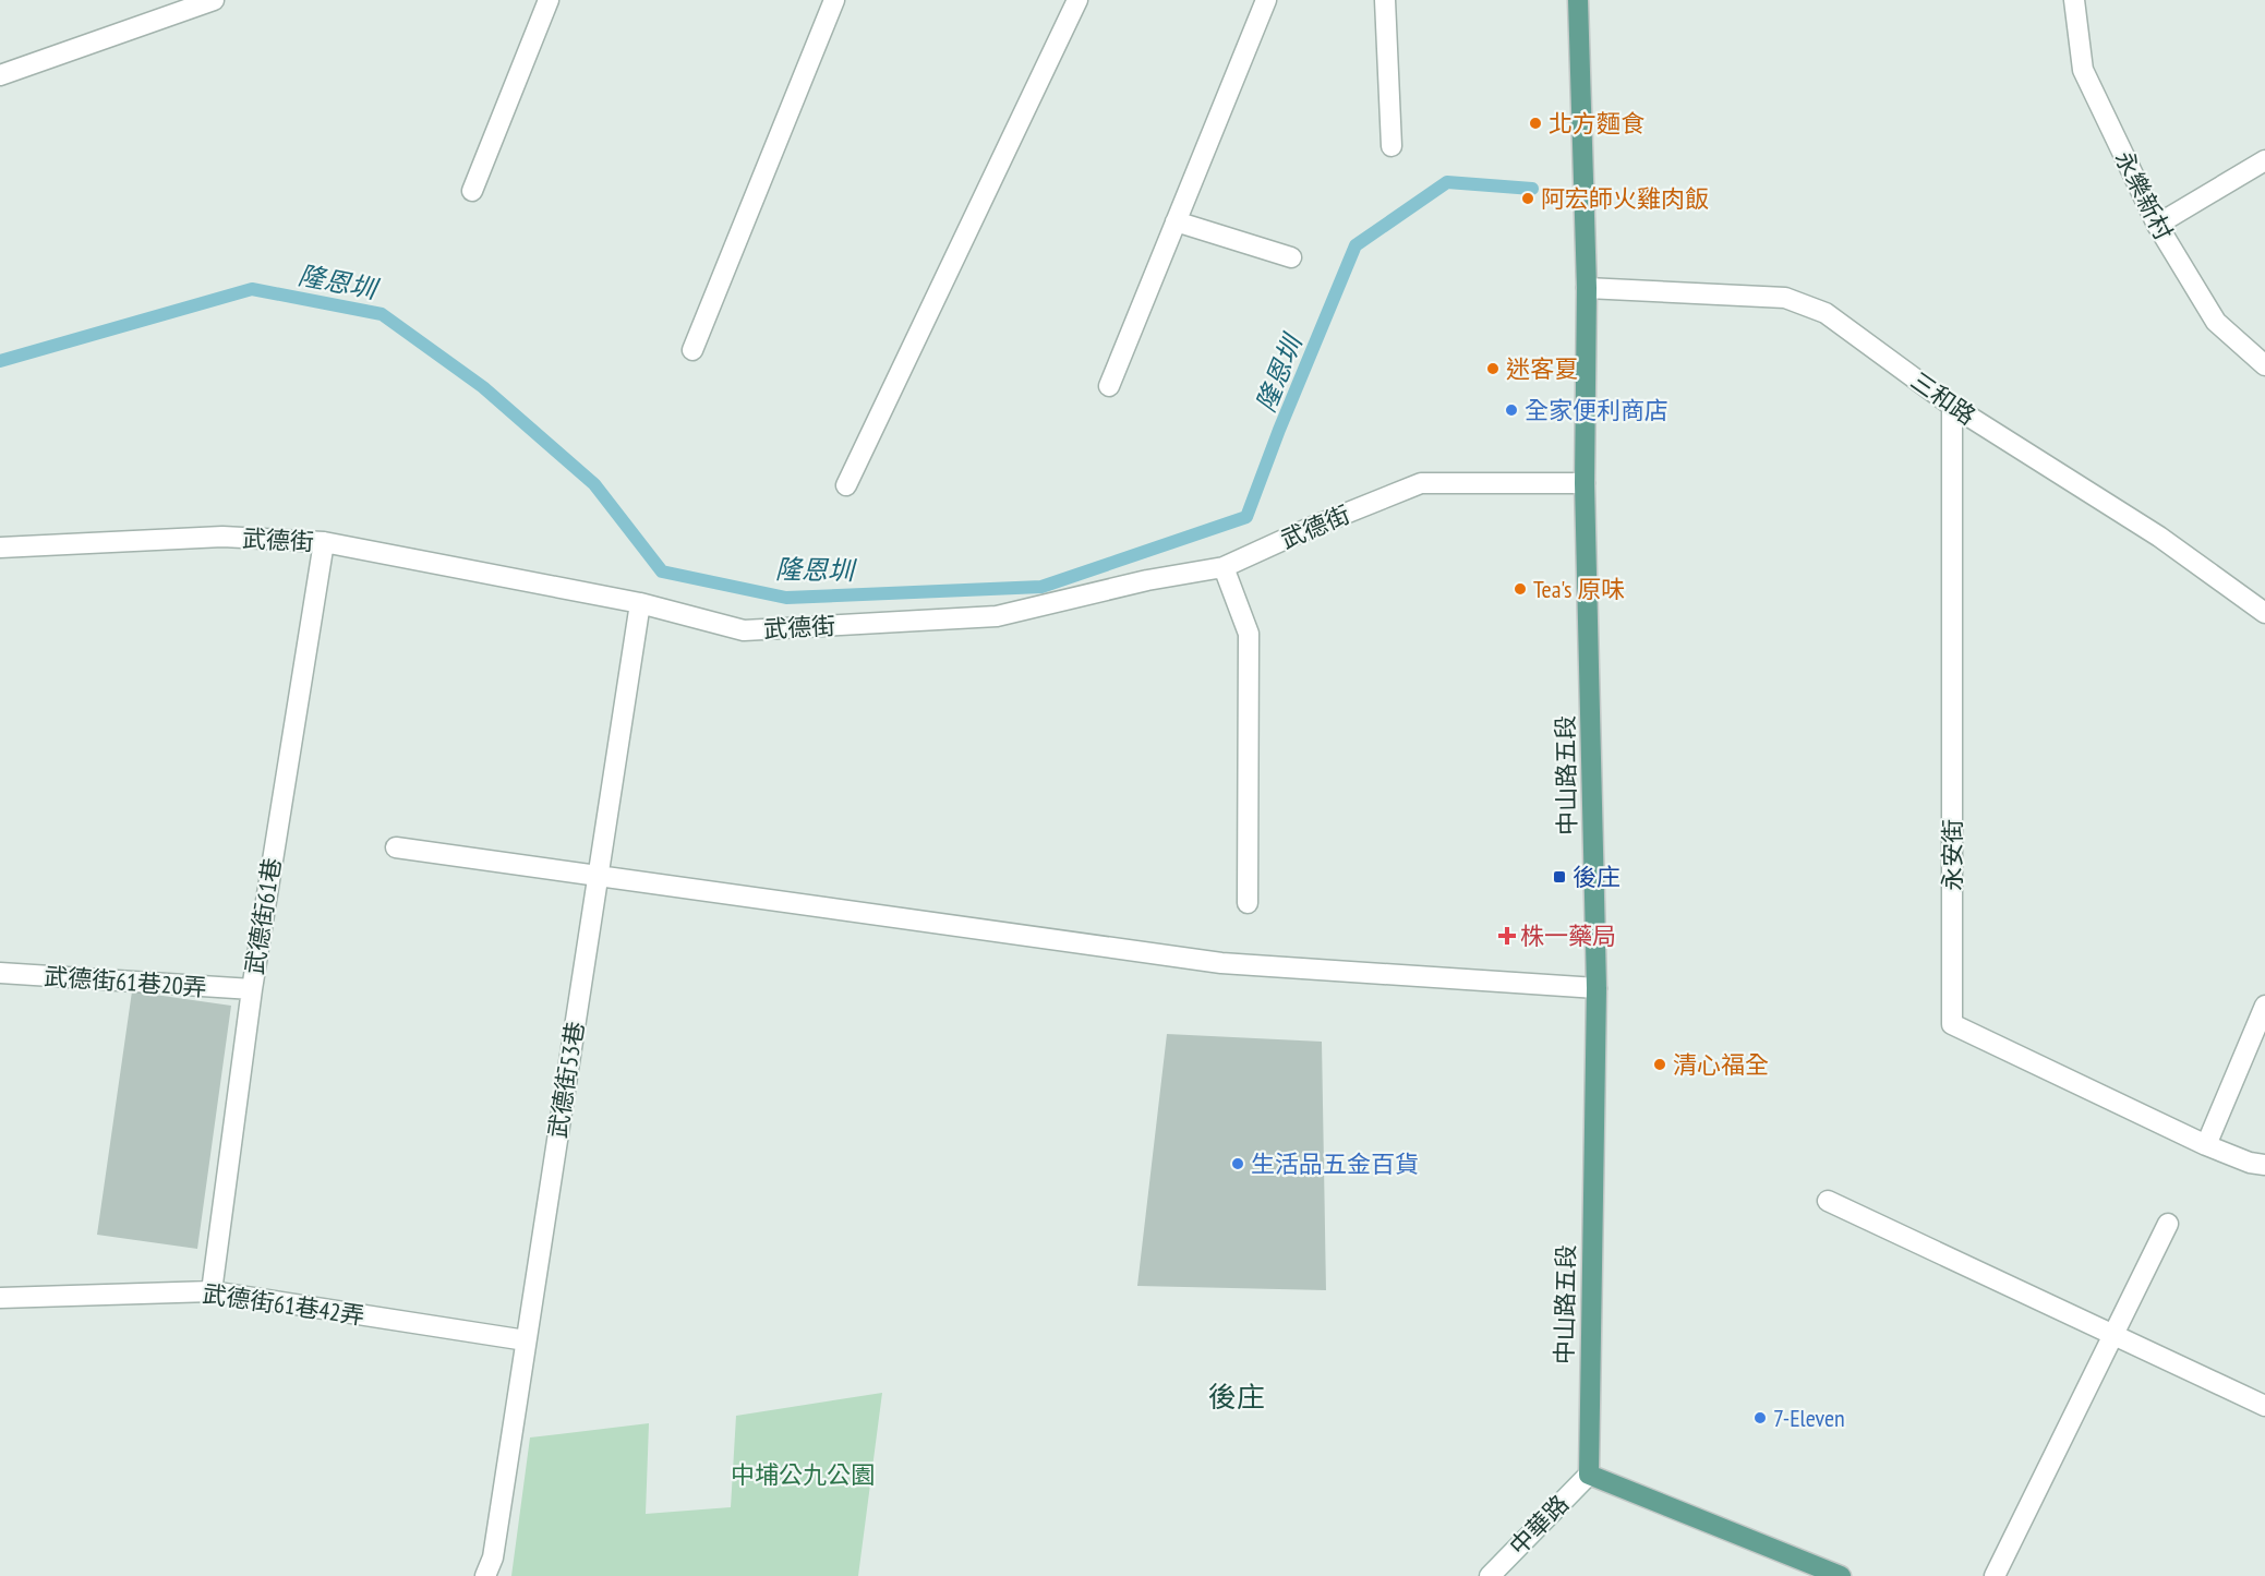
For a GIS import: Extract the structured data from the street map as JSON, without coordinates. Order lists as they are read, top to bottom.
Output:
{
  "streets": {
    "main road": ["中山路五段"],
    "street": [
      "永樂新村",
      "三和路",
      "武德街",
      "永安街",
      "武德街61巷",
      "武德街61巷20弄",
      "武德街53巷",
      "武德街61巷42弄",
      "中華路"
    ]
  },
  "crossings": [
    ["三和路", "中山路五段"],
    ["三和路", "永安街"],
    ["武德街", "中山路五段"],
    ["武德街", "武德街61巷"],
    ["武德街", "武德街53巷"],
    ["中山路五段", "中華路"],
    ["武德街61巷", "武德街61巷20弄"],
    ["武德街61巷", "武德街61巷42弄"],
    ["武德街53巷", "武德街61巷42弄"]
  ],
  "districts": ["後庄"],
  "water": ["隆恩圳"],
  "parks": ["中埔公九公園"],
  "places": {
    "other": [
      "北方麵食",
      "阿宏師火雞肉飯",
      "迷客夏",
      "全家便利商店",
      "Tea's 原味",
      "清心福全",
      "生活品五金百貨",
      "7-Eleven"
    ],
    "transit": ["後庄"],
    "health": ["株一藥局"]
  }
}
